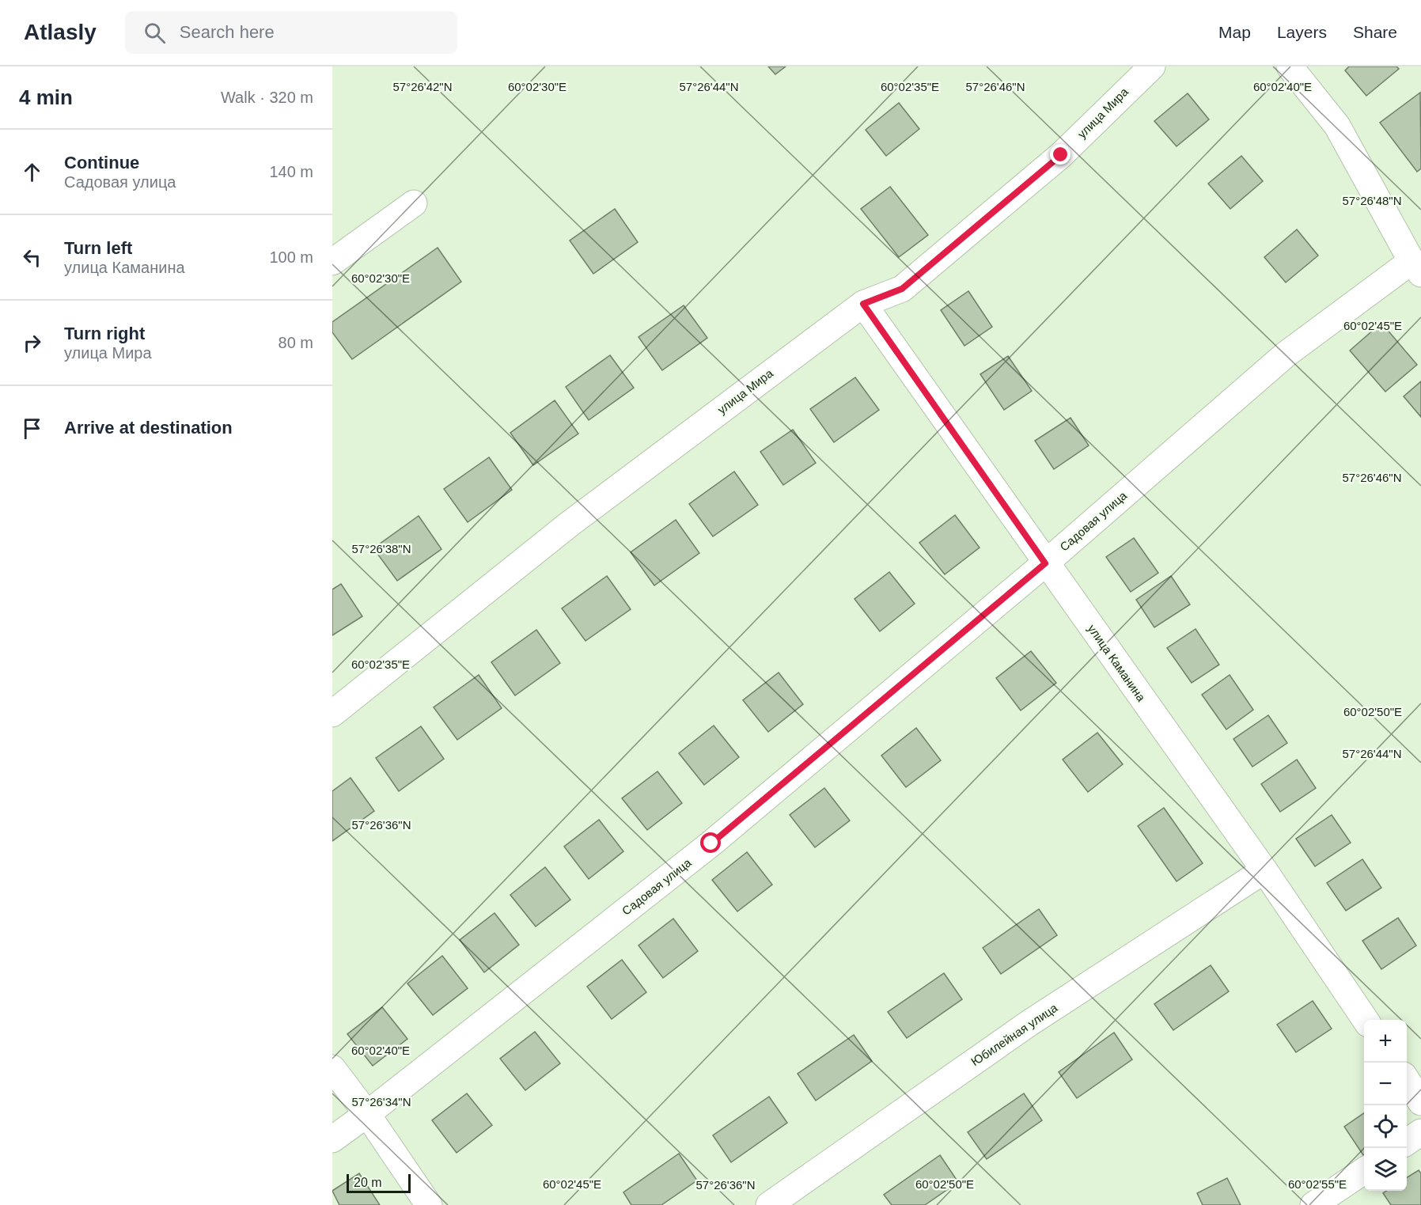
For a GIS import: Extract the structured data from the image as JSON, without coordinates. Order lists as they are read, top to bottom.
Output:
{
  "streets": {
    "street": [
      "улица Мира",
      "Садовая улица",
      "улица Каманина",
      "Юбилейная улица"
    ]
  },
  "crossings": [
    ["улица Мира", "улица Каманина"],
    ["Садовая улица", "улица Каманина"],
    ["улица Каманина", "Юбилейная улица"]
  ],
  "scale_bar": "20 m",
  "page": {
    "header": "Atlasly",
    "search": "Search here",
    "nav": ["Map", "Layers", "Share"],
    "heading": ["4 min", "Walk · 320 m"],
    "list": [
      ["Continue", "Садовая улица", "140 m"],
      ["Turn left", "улица Каманина", "100 m"],
      ["Turn right", "улица Мира", "80 m"],
      "Arrive at destination"
    ],
    "map_buttons": ["+", "−"],
    "scale": "20 m"
  },
  "coordinates": [
    "57°26'42\"N",
    "57°26'44\"N",
    "57°26'46\"N",
    "60°02'30\"E",
    "60°02'35\"E",
    "60°02'40\"E",
    "57°26'48\"N",
    "60°02'45\"E",
    "57°26'38\"N",
    "60°02'50\"E",
    "57°26'36\"N",
    "57°26'34\"N",
    "60°02'55\"E"
  ]
}
